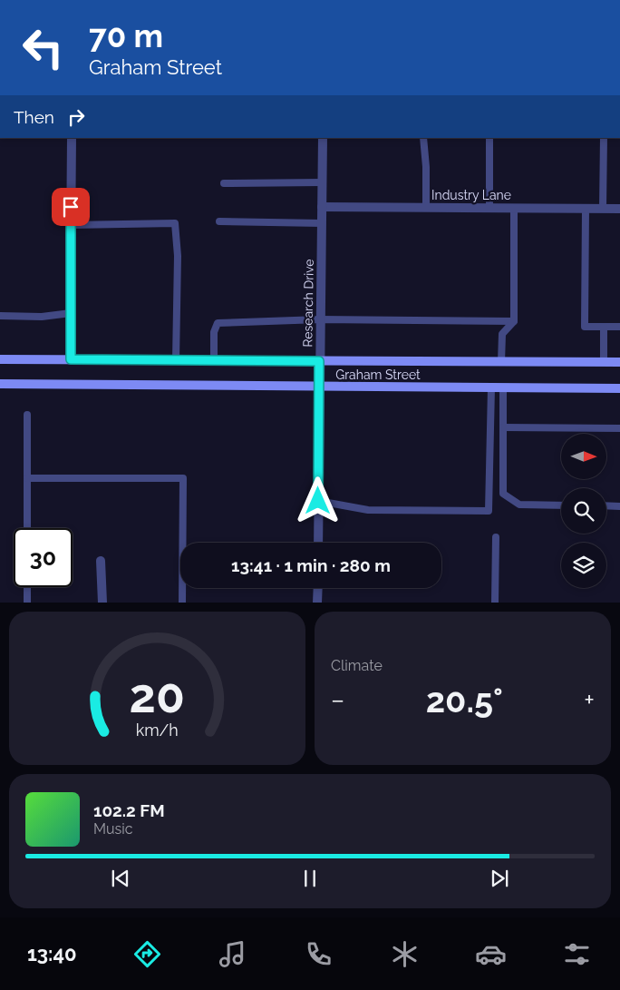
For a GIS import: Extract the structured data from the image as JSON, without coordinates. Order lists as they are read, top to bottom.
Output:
{
  "streets": {
    "street": ["Industry Lane", "Research Drive", "Graham Street"]
  },
  "crossings": [
    ["Industry Lane", "Research Drive"],
    ["Research Drive", "Graham Street"]
  ],
  "north": "right",
  "page": {
    "turn": ["70 m", "Graham Street"],
    "then": "Then",
    "limit": "30",
    "trip": "13:41 · 1 min · 280 m",
    "tile": "Climate",
    "heat": ["−", "20.5°", "+"],
    "song": ["102.2 FM", "Music"],
    "tabs": "13:40",
    "gauge": ["20", "km/h"]
  }
}
